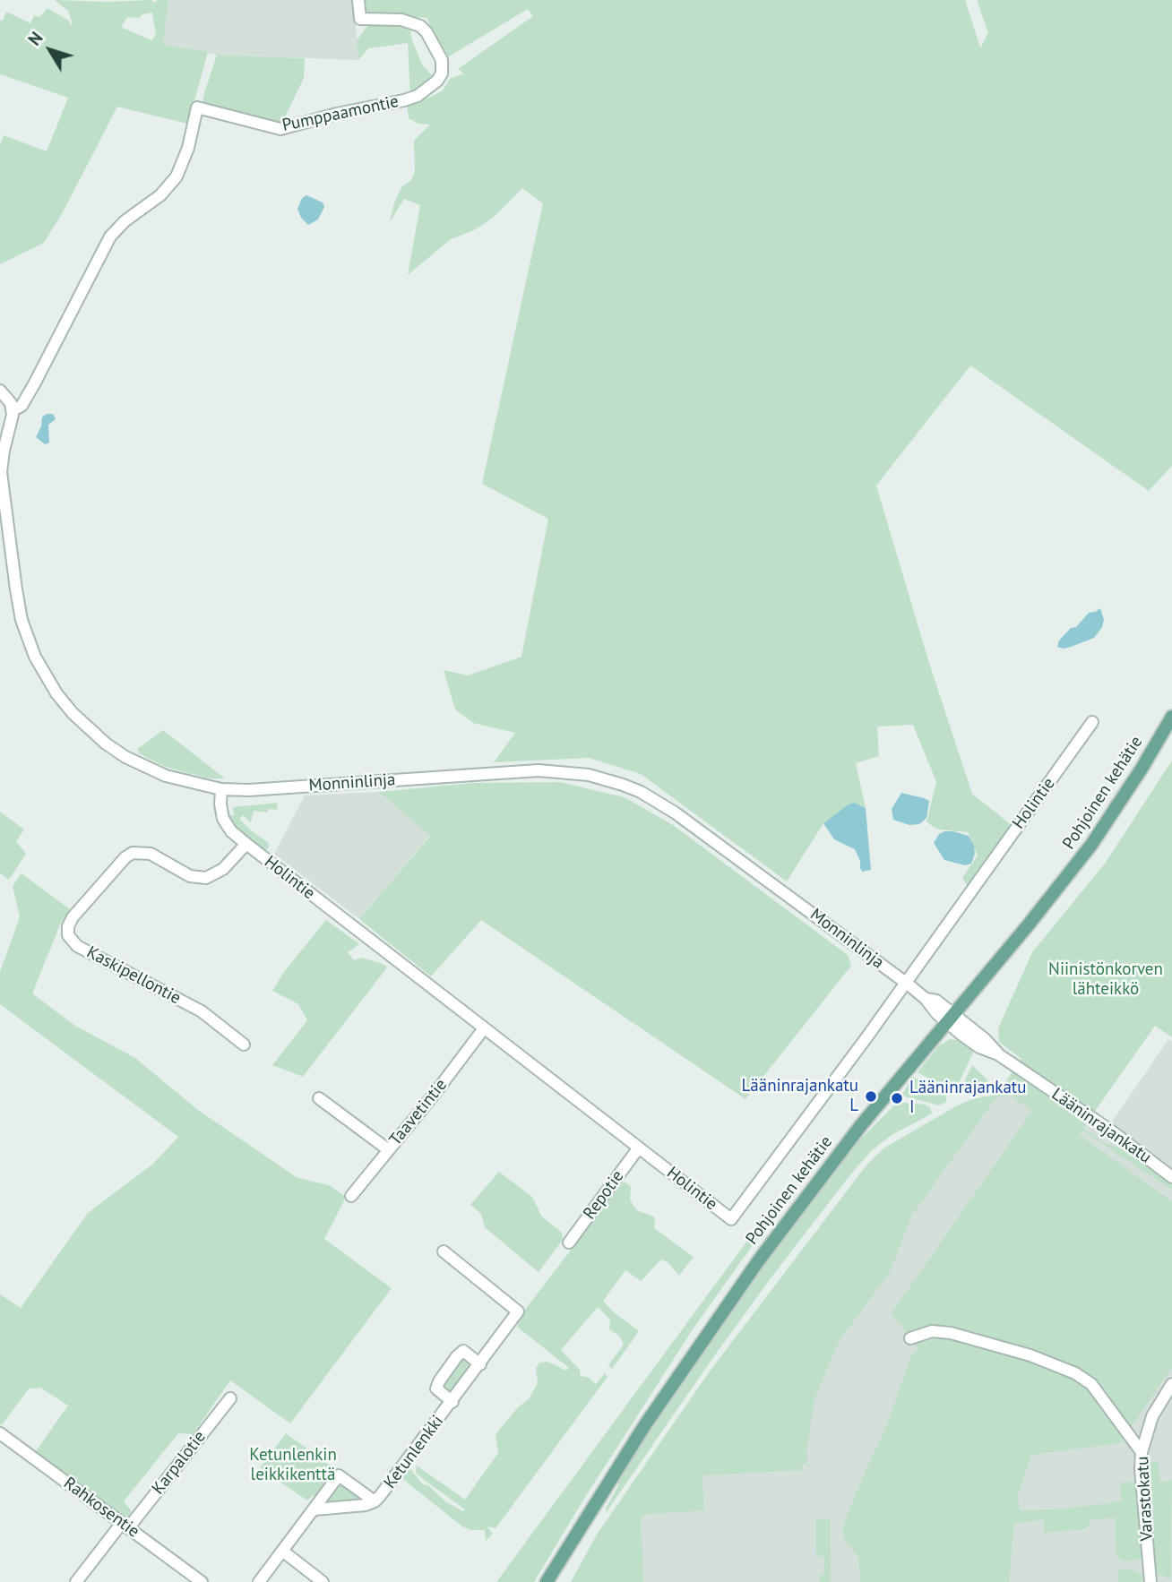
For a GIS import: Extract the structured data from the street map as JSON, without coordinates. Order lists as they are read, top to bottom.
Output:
{
  "streets": {
    "main road": ["Pohjoinen kehätie"],
    "street": [
      "Pumppaamontie",
      "Monninlinja",
      "Holintie",
      "Kaskipellontie",
      "Taavetintie",
      "Lääninrajankatu",
      "Repotie",
      "Ketunlenkki",
      "Karpalotie",
      "Varastokatu",
      "Rahkosentie"
    ]
  },
  "crossings": [
    ["Pumppaamontie", "Monninlinja"],
    ["Monninlinja", "Pohjoinen kehätie"],
    ["Monninlinja", "Holintie"],
    ["Monninlinja", "Lääninrajankatu"],
    ["Pohjoinen kehätie", "Lääninrajankatu"],
    ["Holintie", "Kaskipellontie"],
    ["Holintie", "Taavetintie"],
    ["Holintie", "Repotie"],
    ["Karpalotie", "Rahkosentie"]
  ],
  "parks": ["Niinistönkorven lähteikkö", "Ketunlenkin leikkikenttä"],
  "places": ["Lääninrajankatu L", "Lääninrajankatu I"],
  "north": "top left"
}
